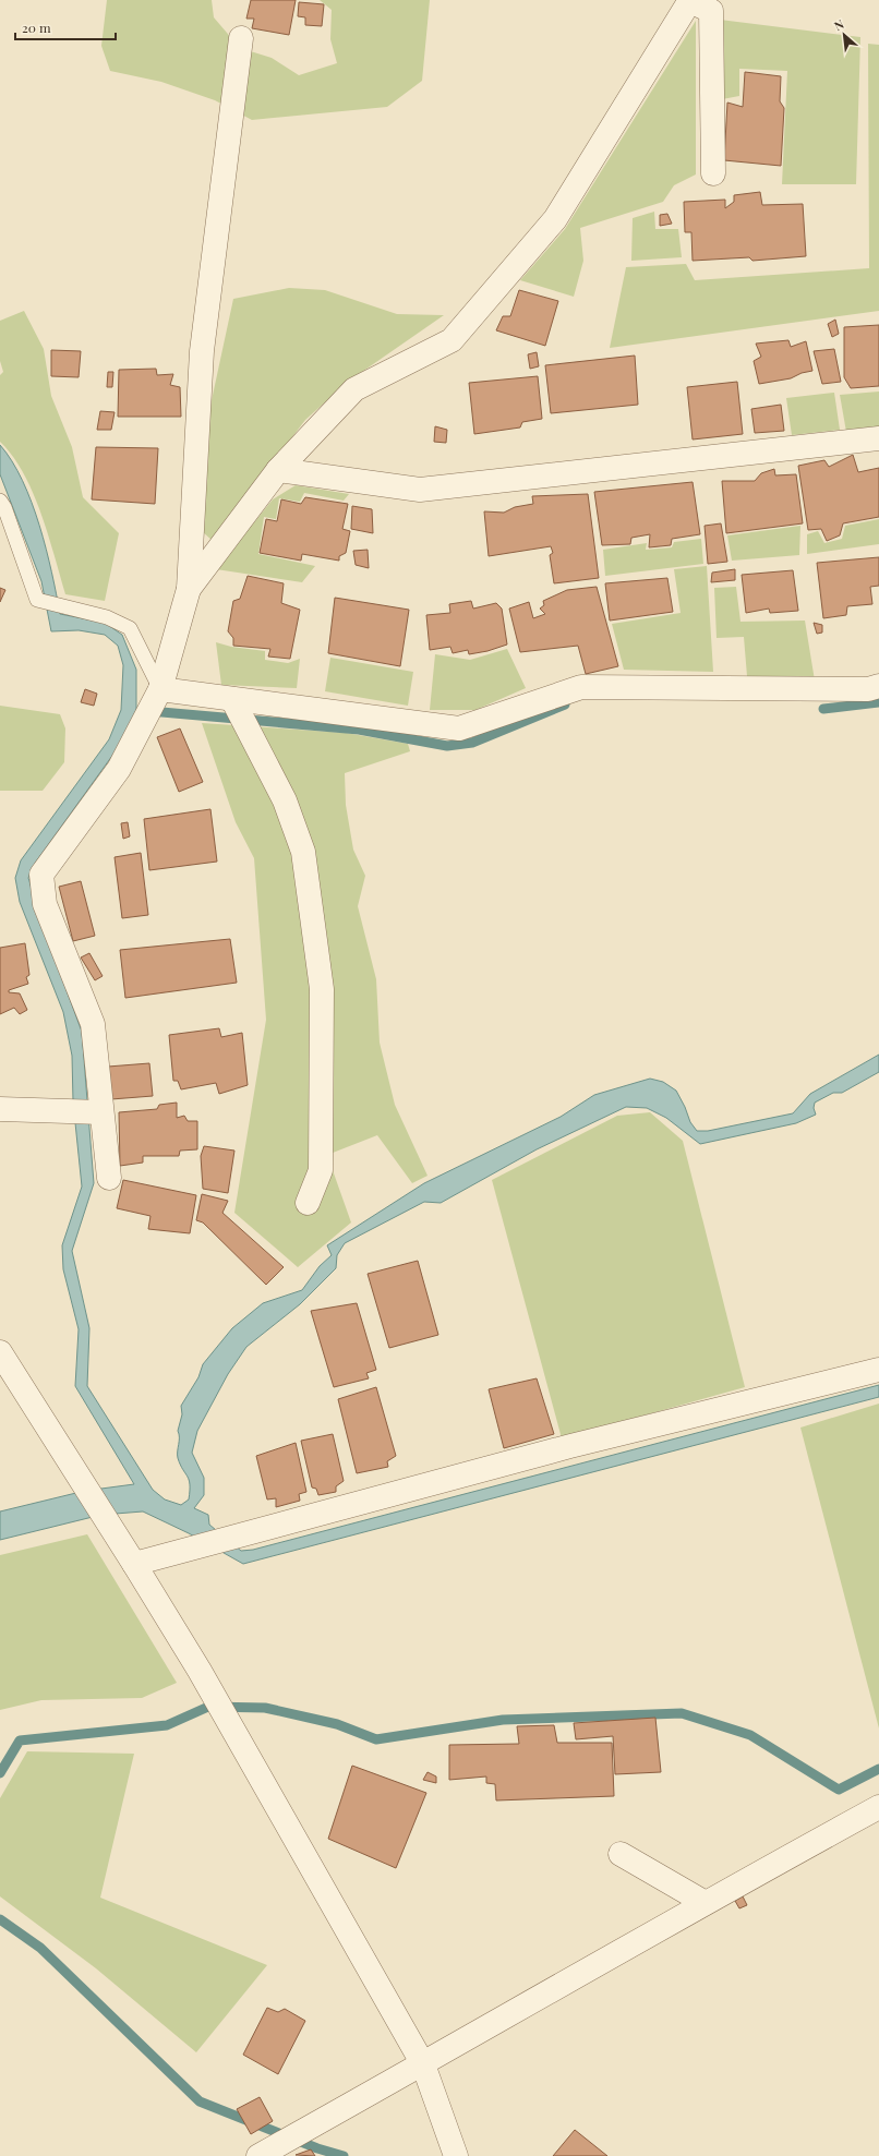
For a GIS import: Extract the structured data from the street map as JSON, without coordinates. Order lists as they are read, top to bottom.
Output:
{
  "scale_bar": "20 m",
  "north": "top left"
}
